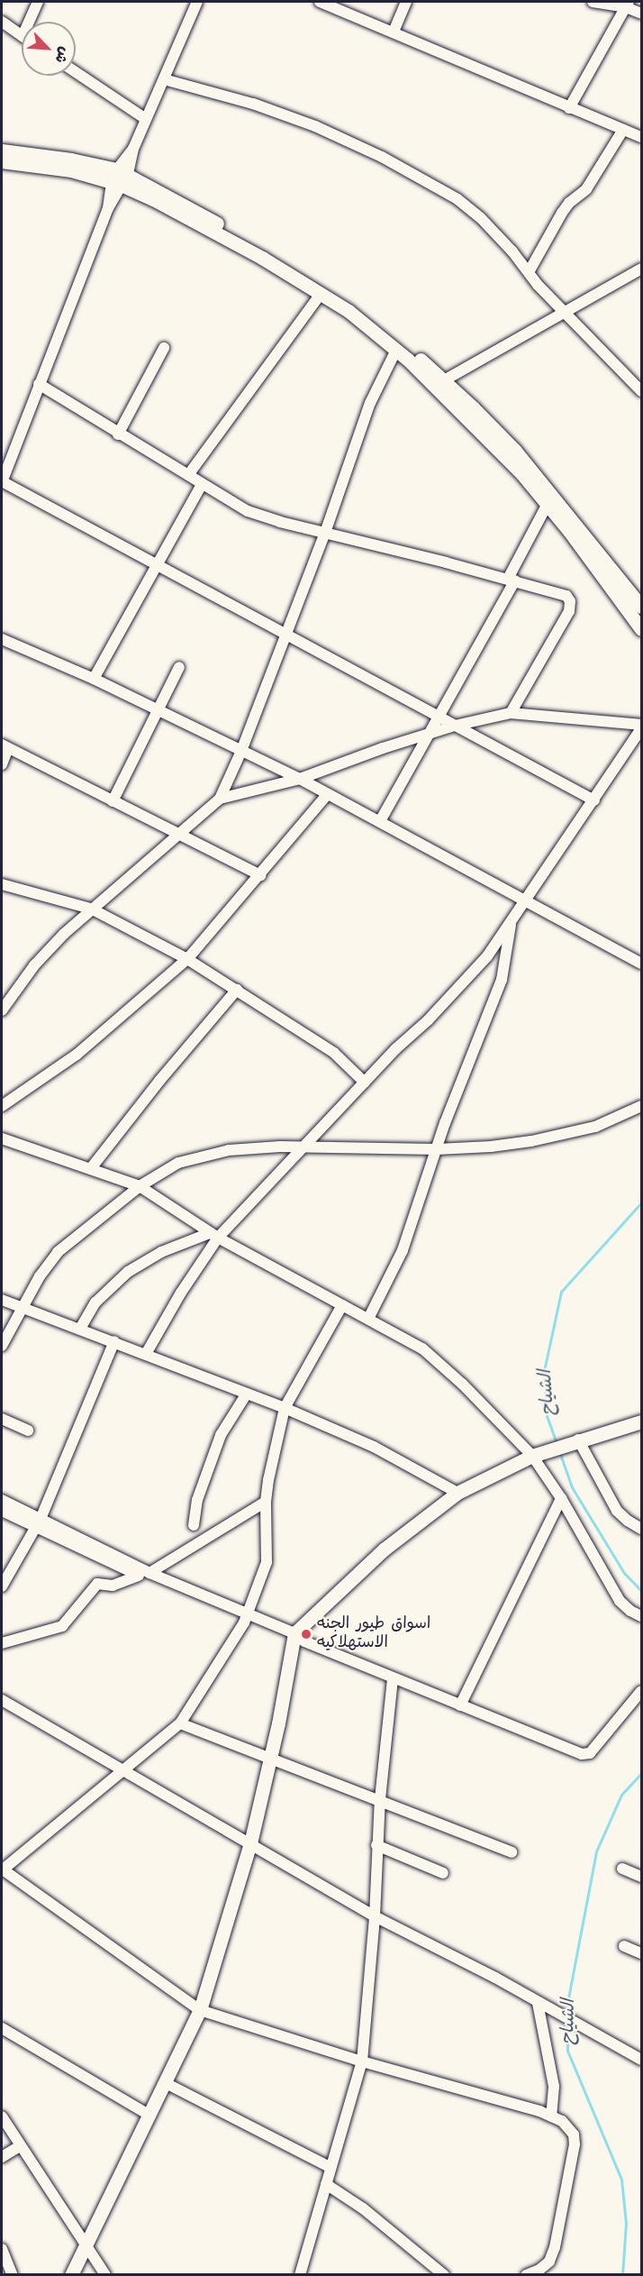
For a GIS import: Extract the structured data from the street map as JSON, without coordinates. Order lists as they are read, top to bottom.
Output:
{
  "water": ["الشياح"],
  "places": ["اسواق طيور الجنه الاستهلاكيه"],
  "north": "bottom right"
}
